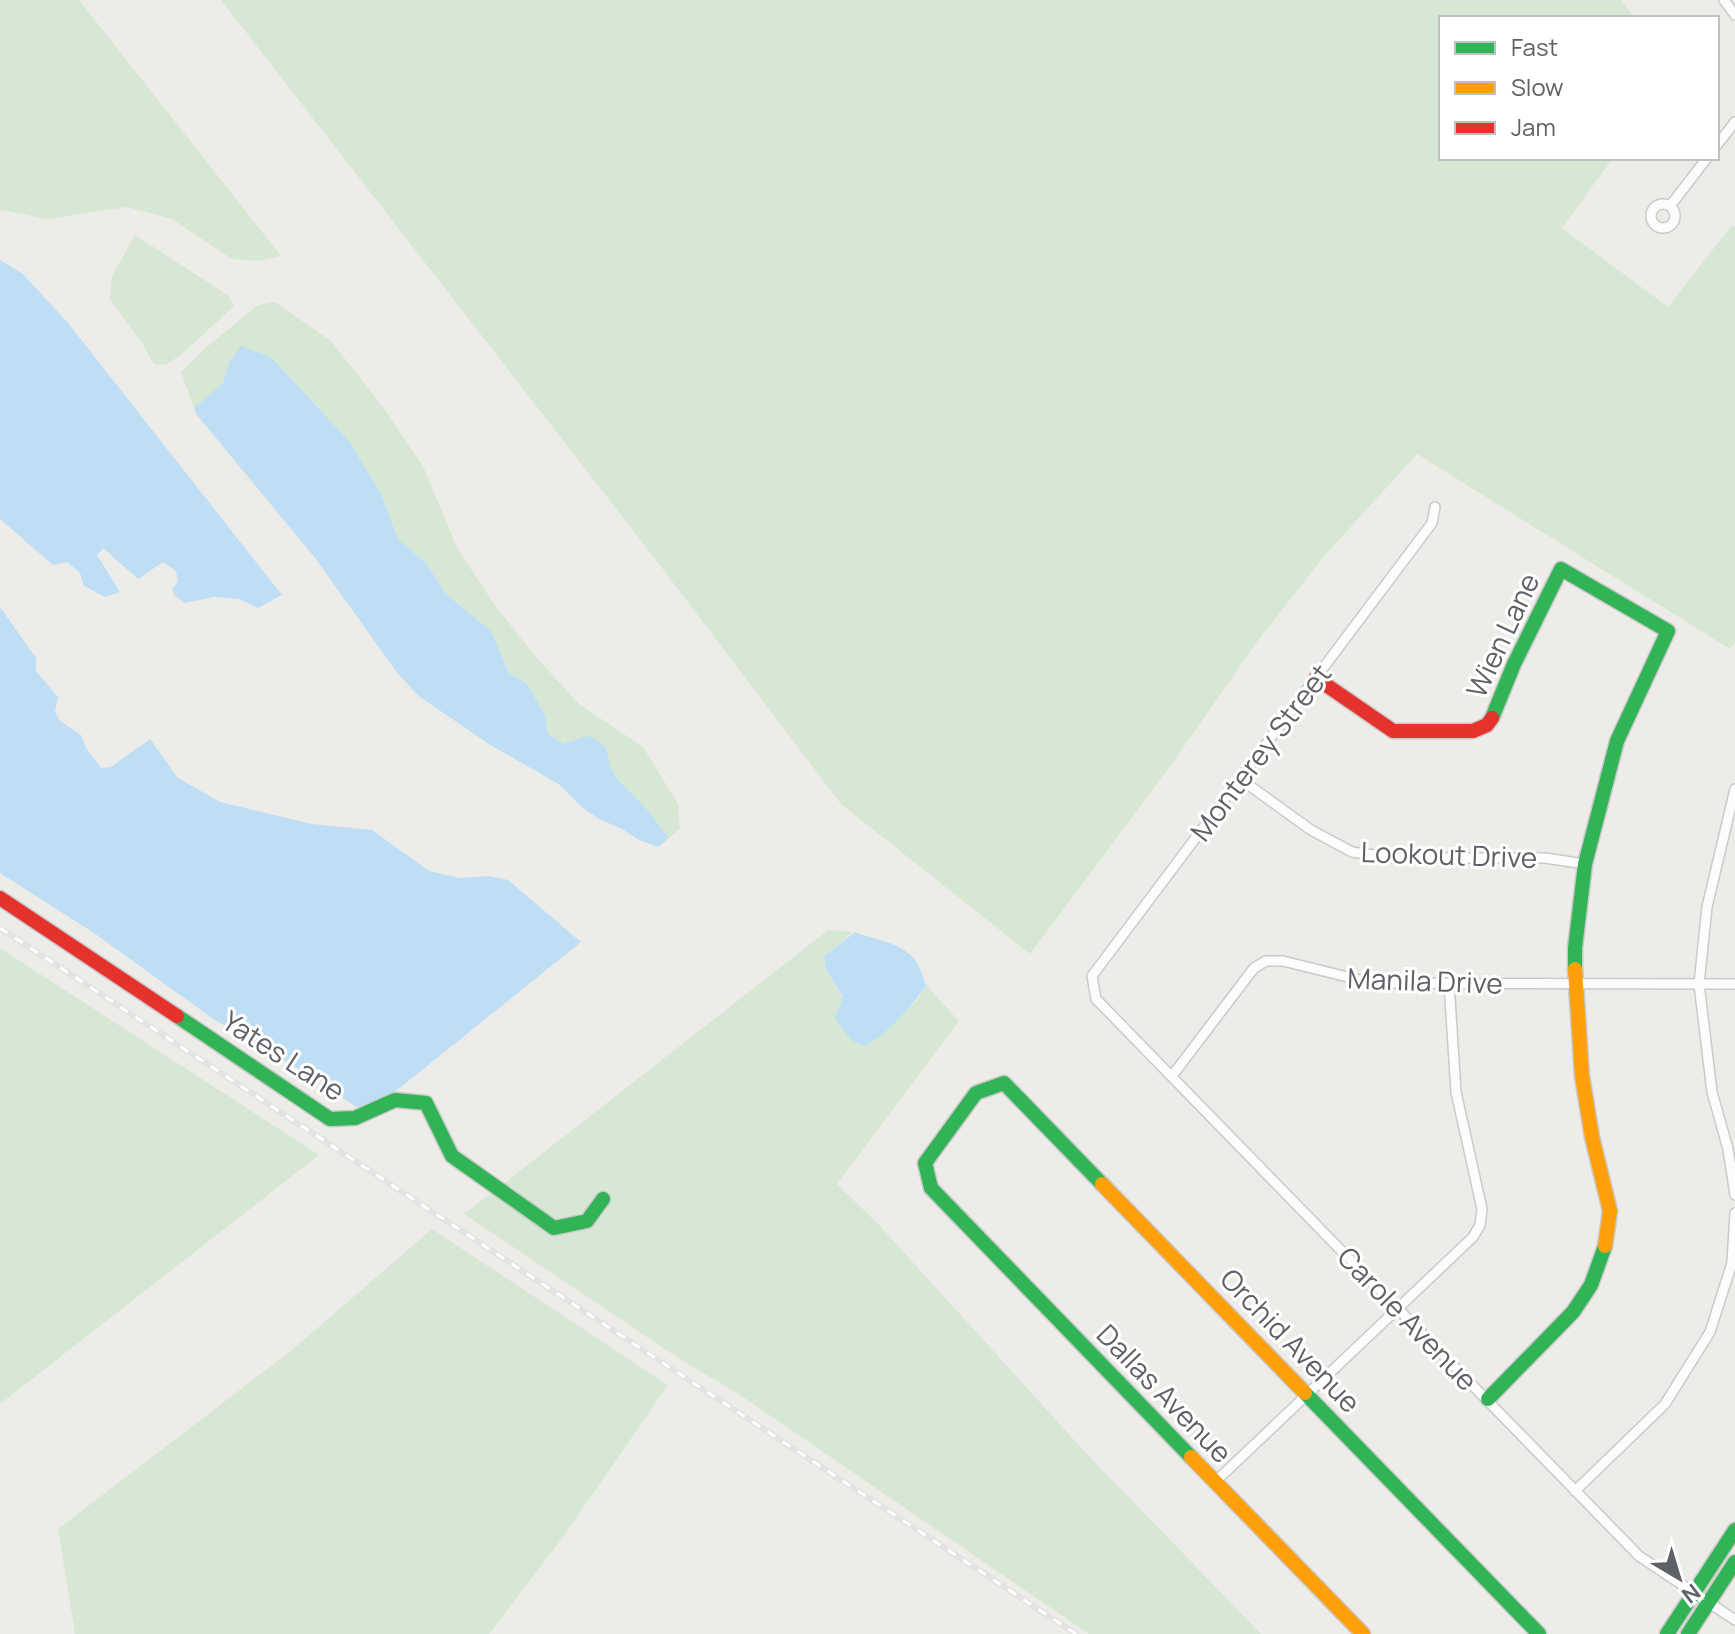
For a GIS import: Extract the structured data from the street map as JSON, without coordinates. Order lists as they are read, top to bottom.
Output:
{
  "streets": {
    "street": [
      "Wien Lane",
      "Monterey Street",
      "Lookout Drive",
      "Manila Drive",
      "Yates Lane",
      "Carole Avenue",
      "Orchid Avenue",
      "Dallas Avenue"
    ]
  },
  "crossings": [
    ["Wien Lane", "Monterey Street"],
    ["Wien Lane", "Lookout Drive"],
    ["Monterey Street", "Lookout Drive"],
    ["Monterey Street", "Carole Avenue"],
    ["Manila Drive", "Carole Avenue"],
    ["Orchid Avenue", "Dallas Avenue"]
  ],
  "legend": ["Fast", "Slow", "Jam"],
  "north": "bottom right"
}
